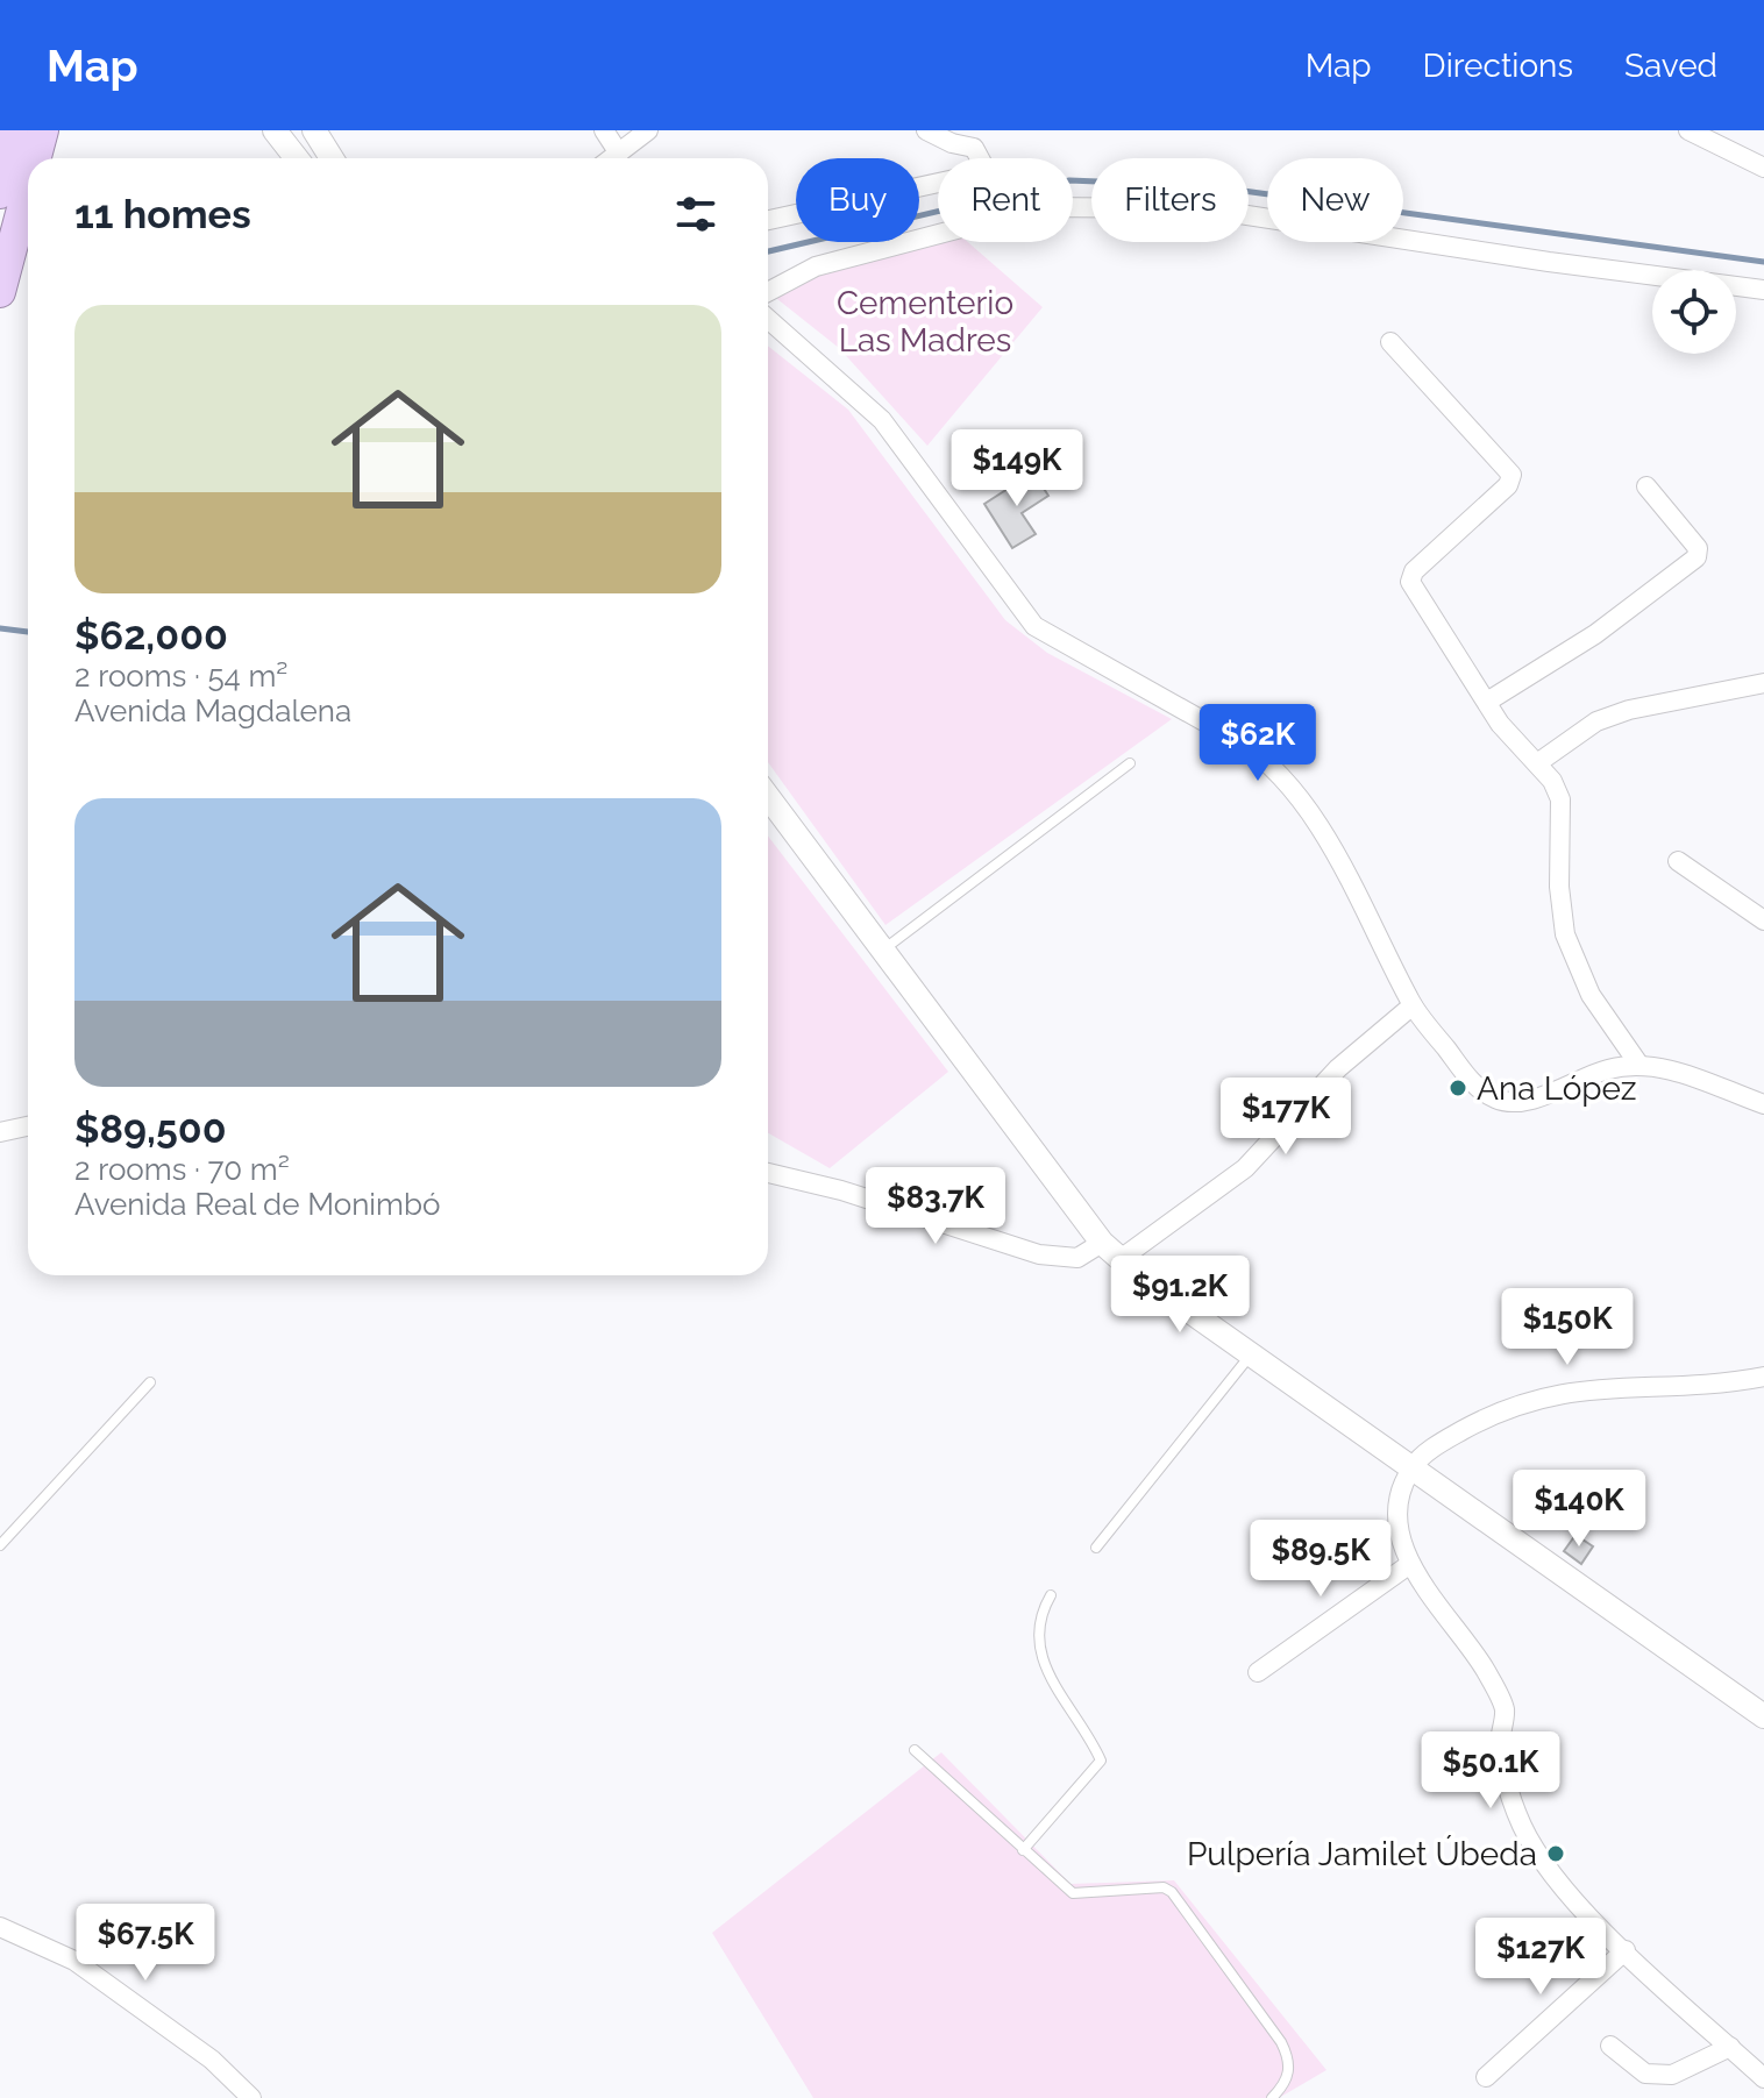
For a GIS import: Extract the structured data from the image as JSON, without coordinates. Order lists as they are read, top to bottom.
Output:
{
  "parks": ["Cementerio Las Madres"],
  "places": ["Ana López", "Pulpería Jamilet Úbeda"],
  "page": {
    "header": "Map",
    "nav": ["Map", "Directions", "Saved"],
    "chip": [
      "Buy",
      "Rent",
      "Filters",
      "New"
    ],
    "heading": "11 homes",
    "list": [
      {
        "name": "$62,000",
        "note": "2 rooms · 54 m² · Avenida Magdalena"
      },
      {
        "name": "$89,500",
        "note": "2 rooms · 70 m² · Avenida Real de Monimbó"
      }
    ],
    "price": [
      "$149K",
      "$62K",
      "$177K",
      "$83.7K",
      "$91.2K",
      "$150K",
      "$140K",
      "$89.5K",
      "$50.1K",
      "$67.5K",
      "$127K"
    ]
  }
}
